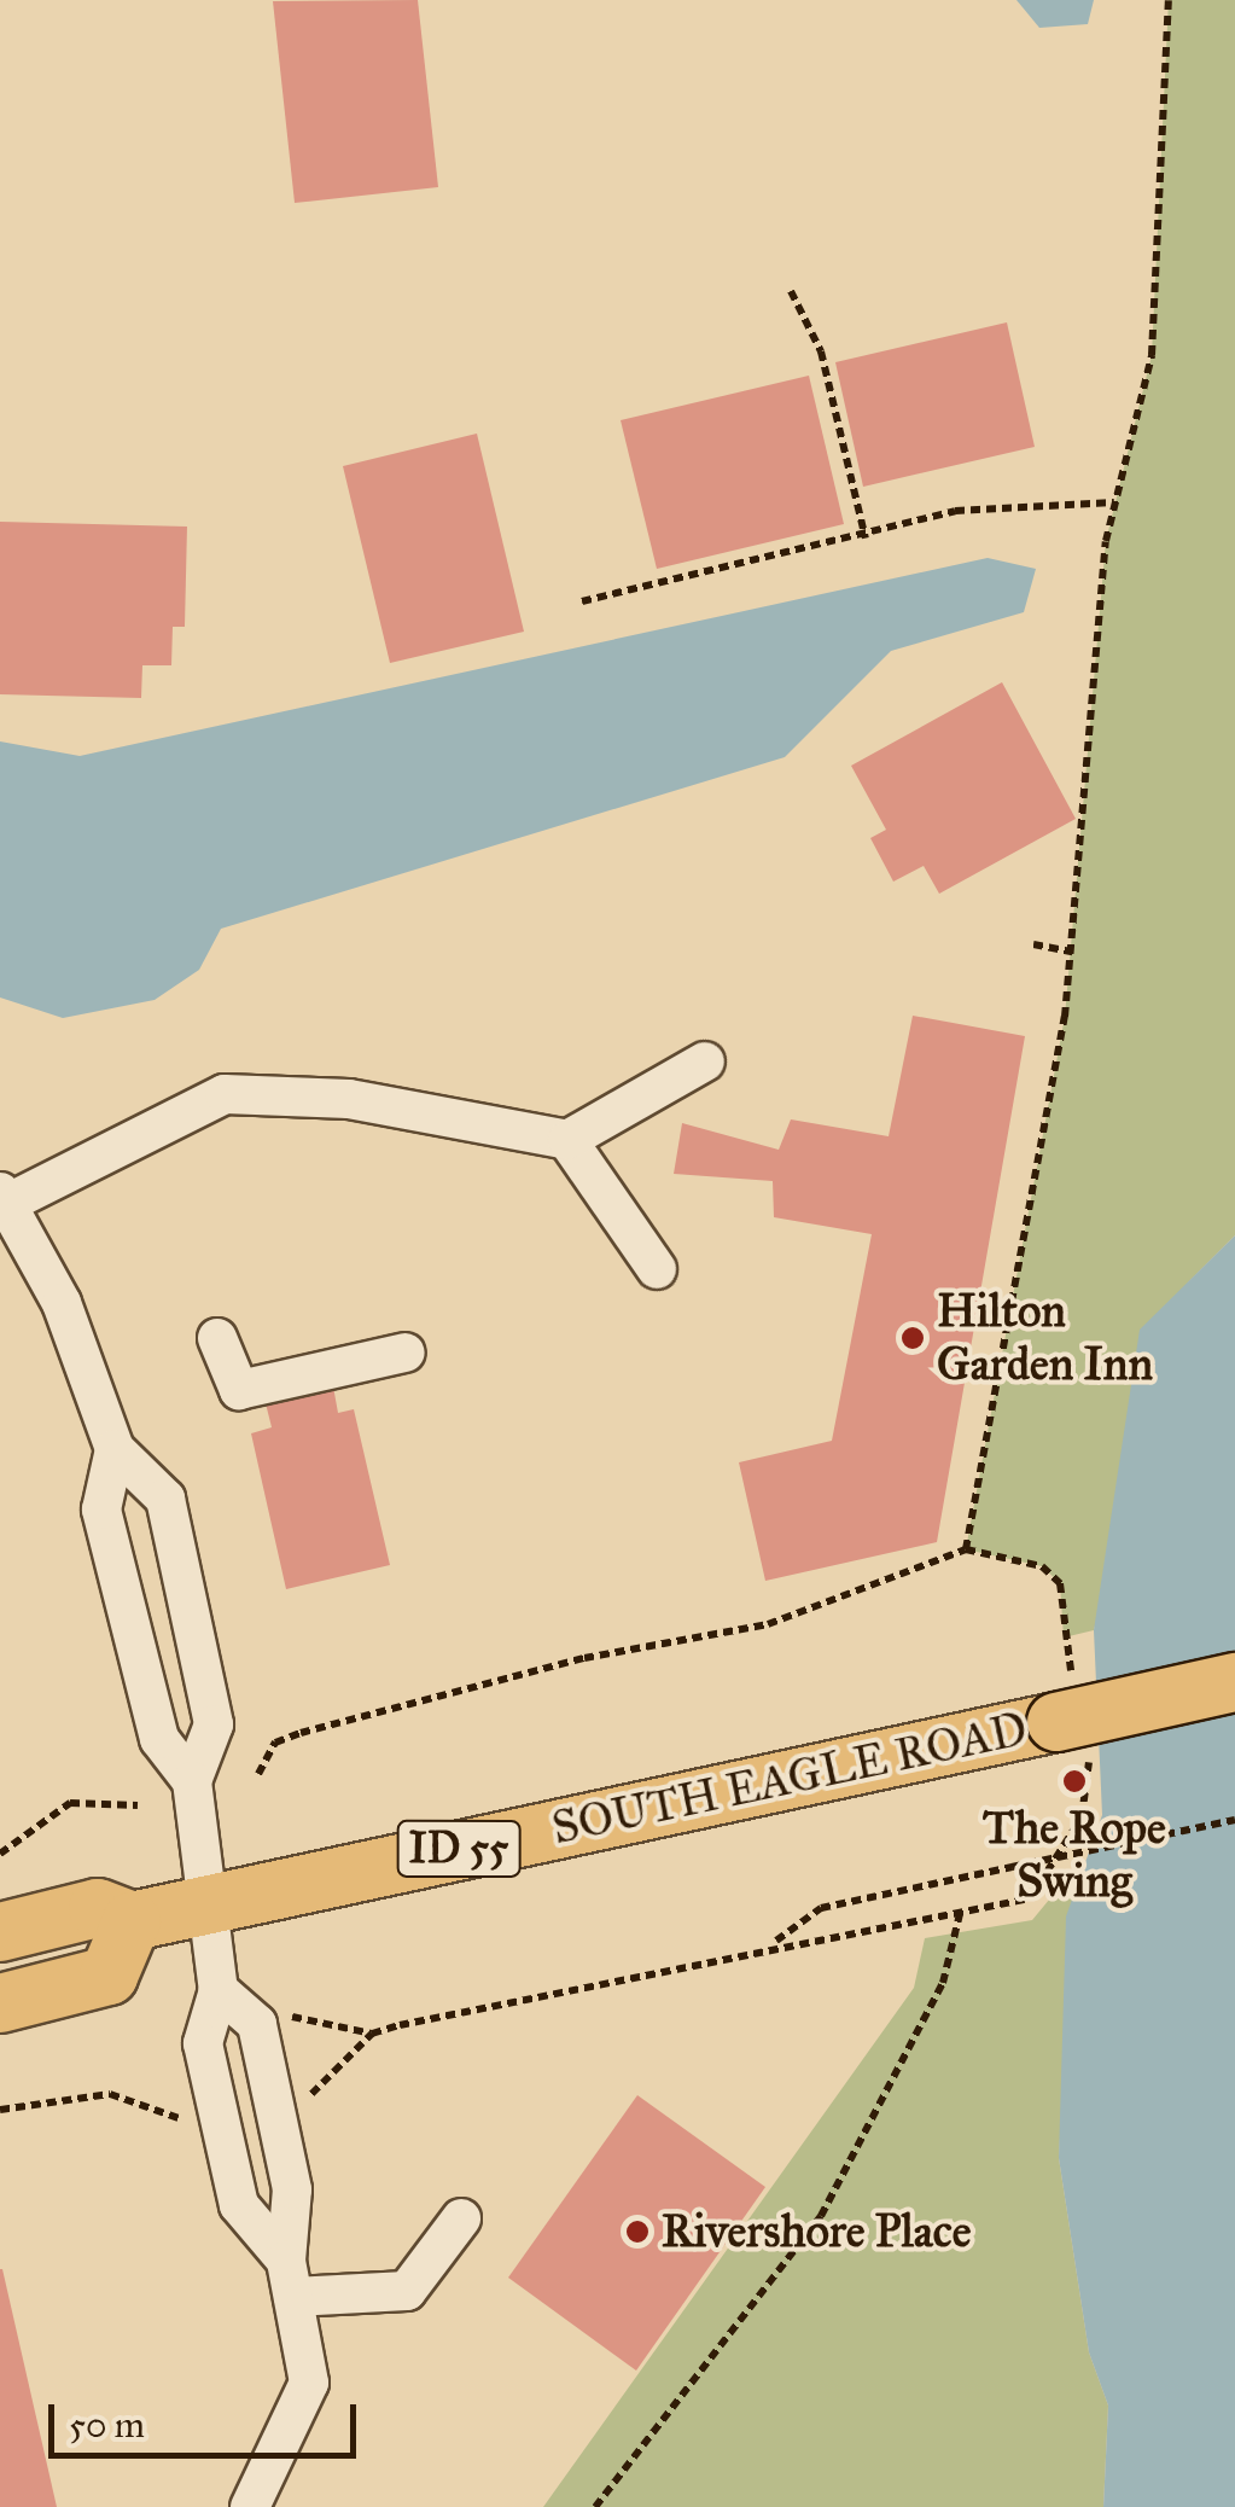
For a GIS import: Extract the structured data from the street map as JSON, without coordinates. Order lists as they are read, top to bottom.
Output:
{
  "streets": {
    "highway": ["SOUTH EAGLE ROAD", "ID 55"]
  },
  "places": ["Hilton Garden Inn", "The Rope Swing", "Rivershore Place"],
  "scale_bar": "50 m"
}
